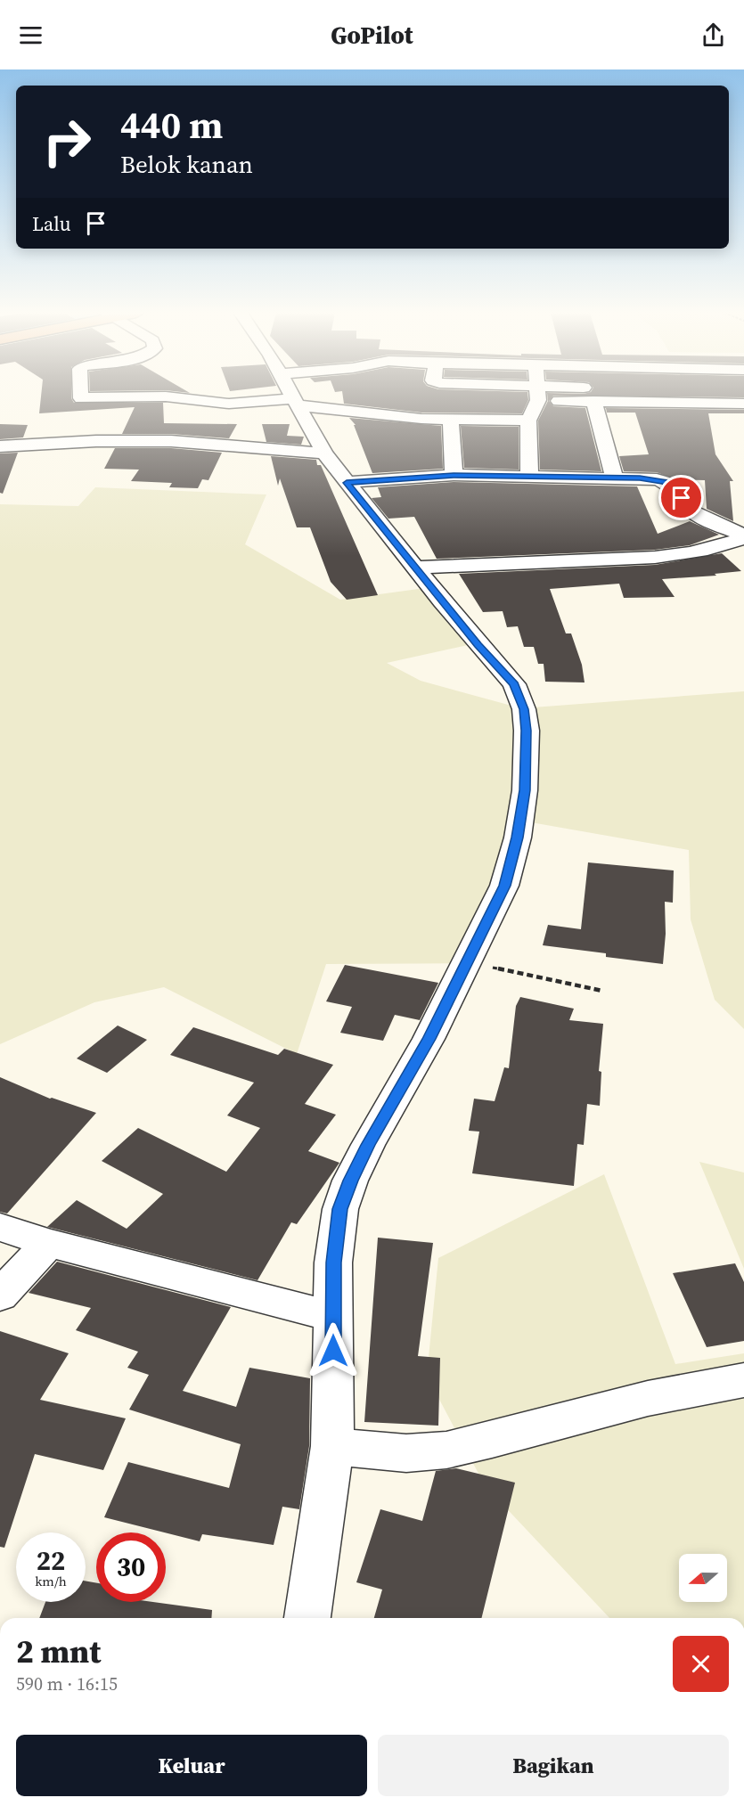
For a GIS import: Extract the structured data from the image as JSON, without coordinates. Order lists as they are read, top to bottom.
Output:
{
  "north": "left",
  "page": {
    "header": "GoPilot",
    "turn": ["440 m", "Belok kanan"],
    "then": "Lalu",
    "speed": "22 km/h",
    "limit": "30",
    "heading": ["2 mnt", "590 m · 16:15"],
    "buttons": ["Keluar", "Bagikan"]
  }
}
